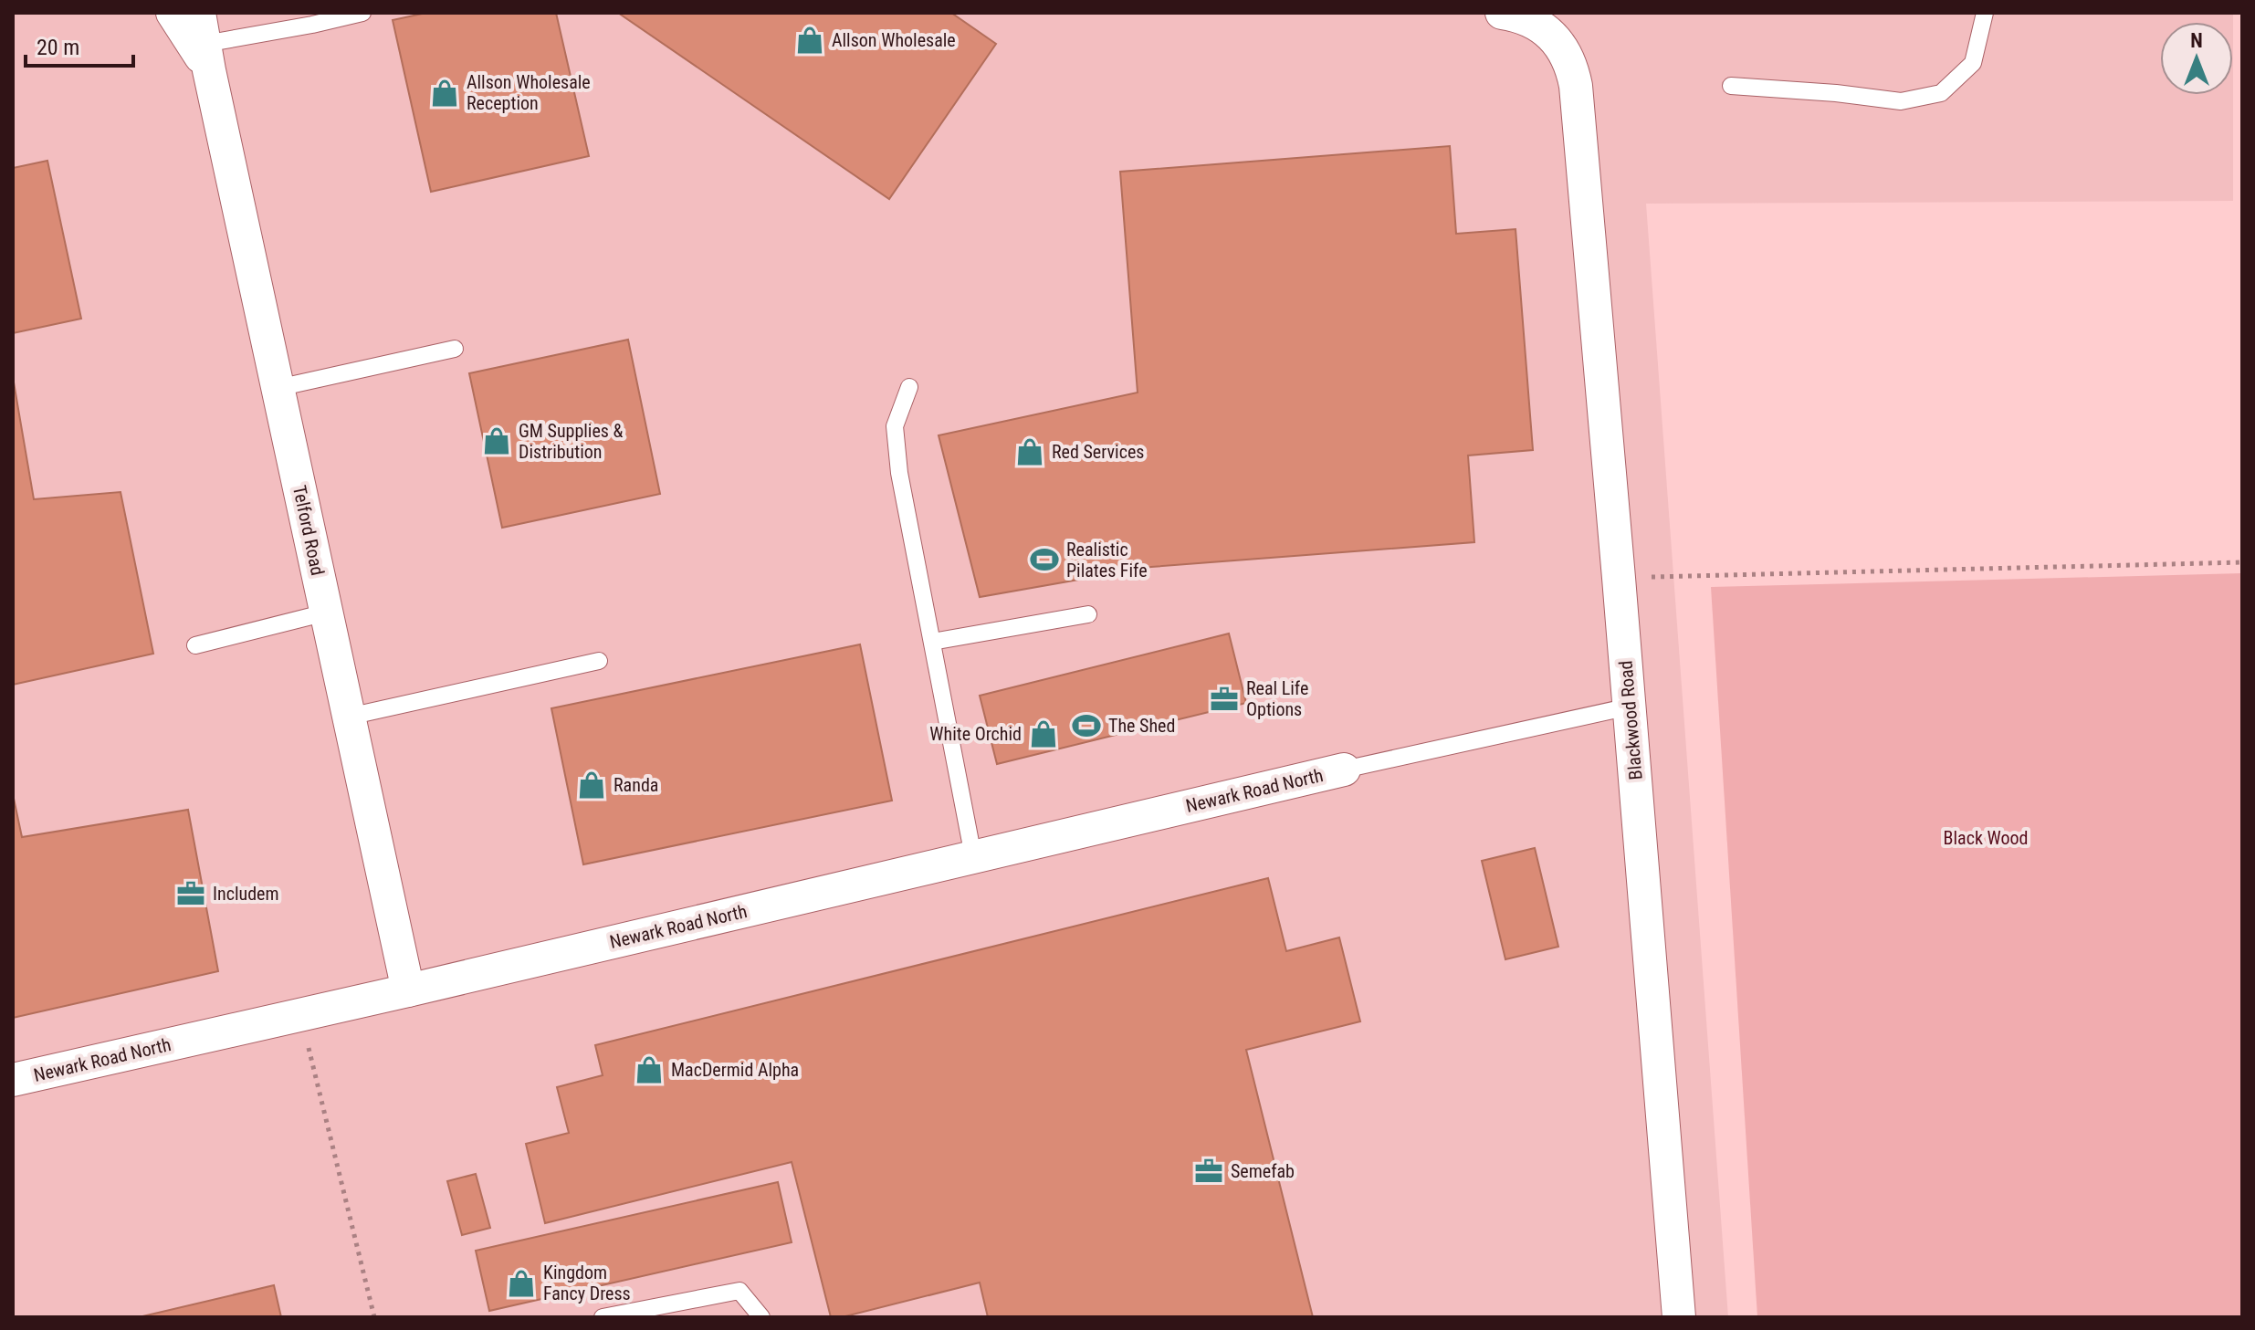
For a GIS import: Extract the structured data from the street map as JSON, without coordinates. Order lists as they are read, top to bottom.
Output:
{
  "streets": {
    "street": ["Telford Road", "Blackwood Road", "Newark Road North"]
  },
  "crossings": [
    ["Telford Road", "Newark Road North"]
  ],
  "parks": ["Black Wood"],
  "places": {
    "shop": [
      "Allson Wholesale",
      "Allson Wholesale Reception",
      "GM Supplies & Distribution",
      "Red Services",
      "White Orchid",
      "Randa",
      "MacDermid Alpha",
      "Kingdom Fancy Dress"
    ],
    "sports": ["Realistic Pilates Fife", "The Shed"],
    "office": ["Real Life Options", "Includem", "Semefab"]
  },
  "scale_bar": "20 m",
  "north": "top"
}
